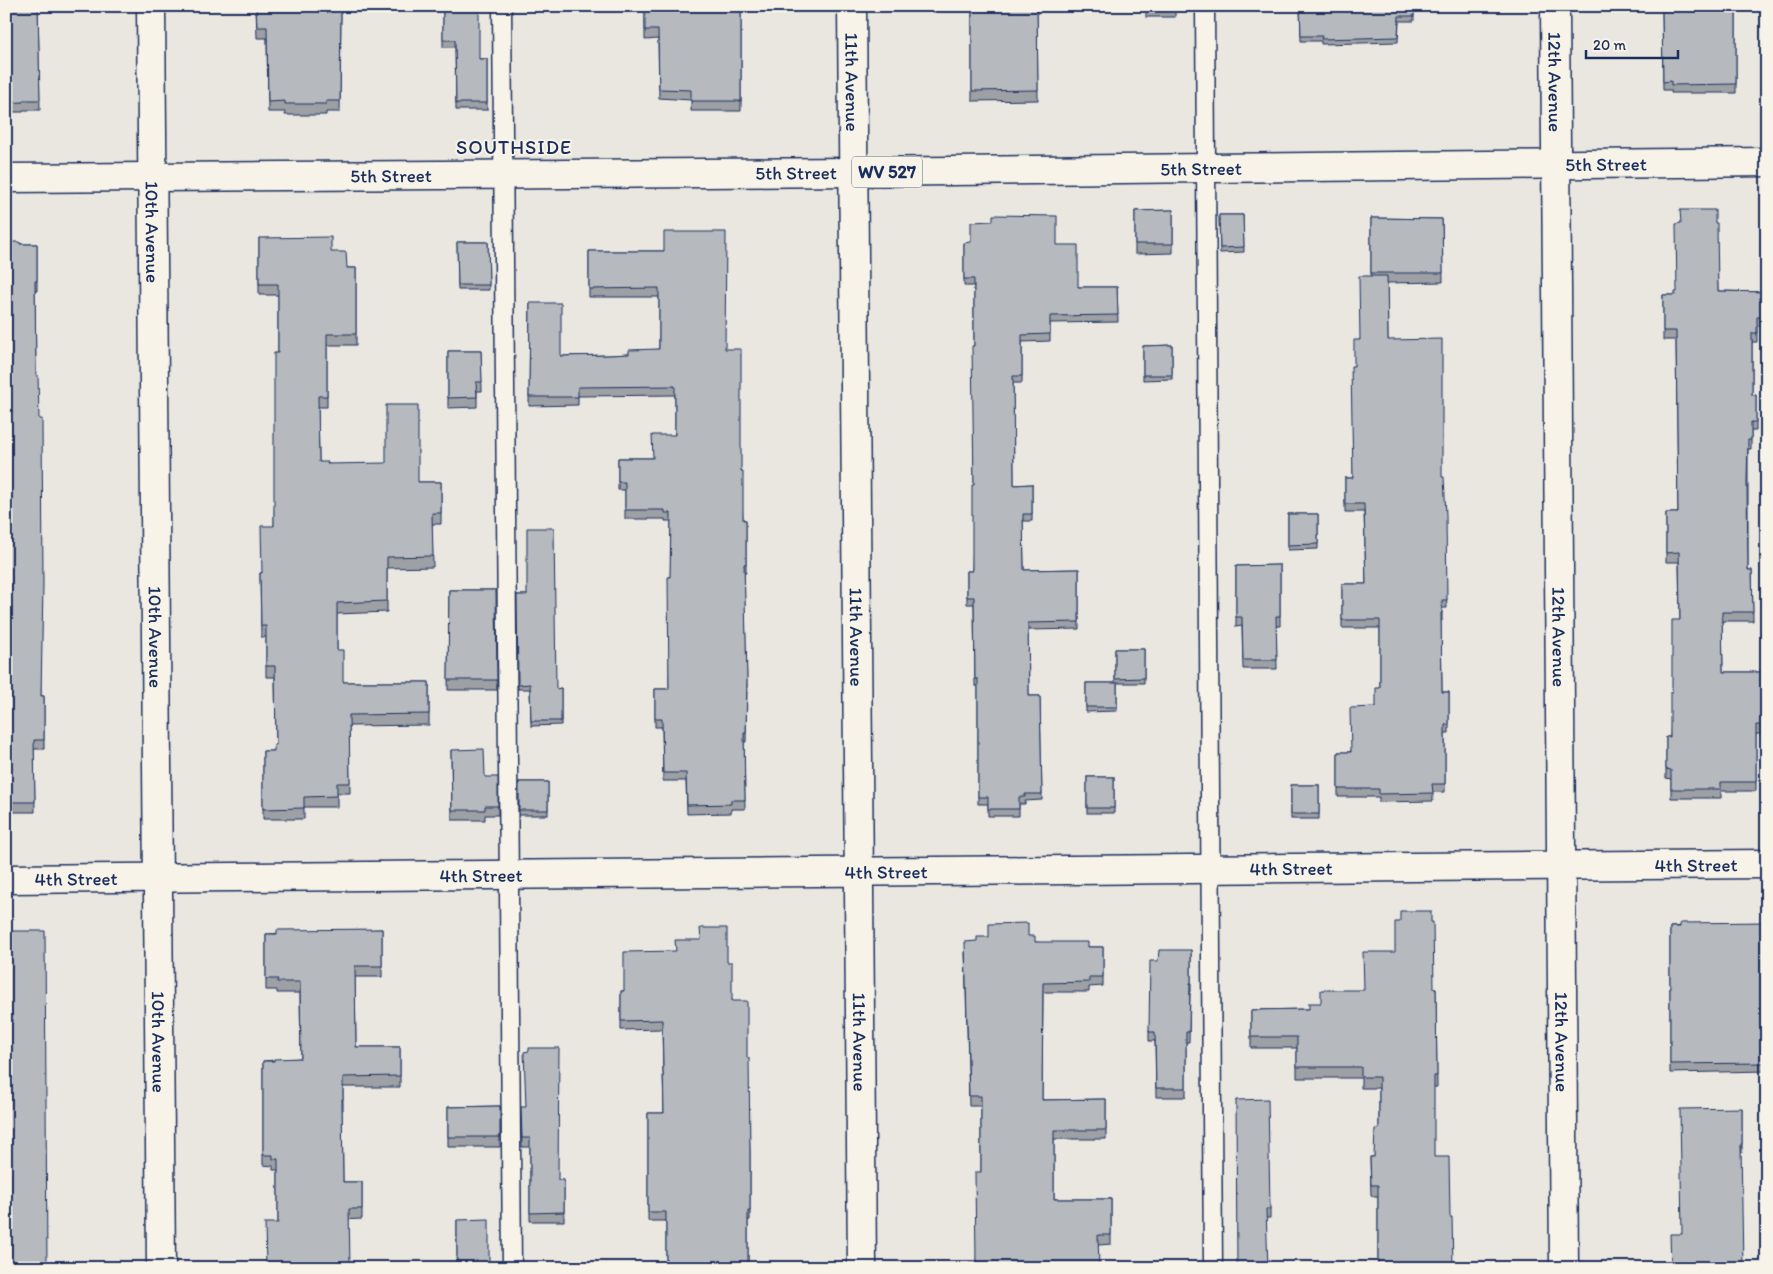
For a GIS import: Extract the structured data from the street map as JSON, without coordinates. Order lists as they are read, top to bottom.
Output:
{
  "streets": {
    "street": [
      "11th Avenue",
      "12th Avenue",
      "5th Street",
      "WV 527",
      "10th Avenue",
      "4th Street"
    ]
  },
  "crossings": [
    ["11th Avenue", "5th Street"],
    ["11th Avenue", "4th Street"],
    ["12th Avenue", "5th Street"],
    ["12th Avenue", "4th Street"],
    ["5th Street", "10th Avenue"],
    ["10th Avenue", "4th Street"]
  ],
  "districts": ["SOUTHSIDE"],
  "scale_bar": "20 m"
}
